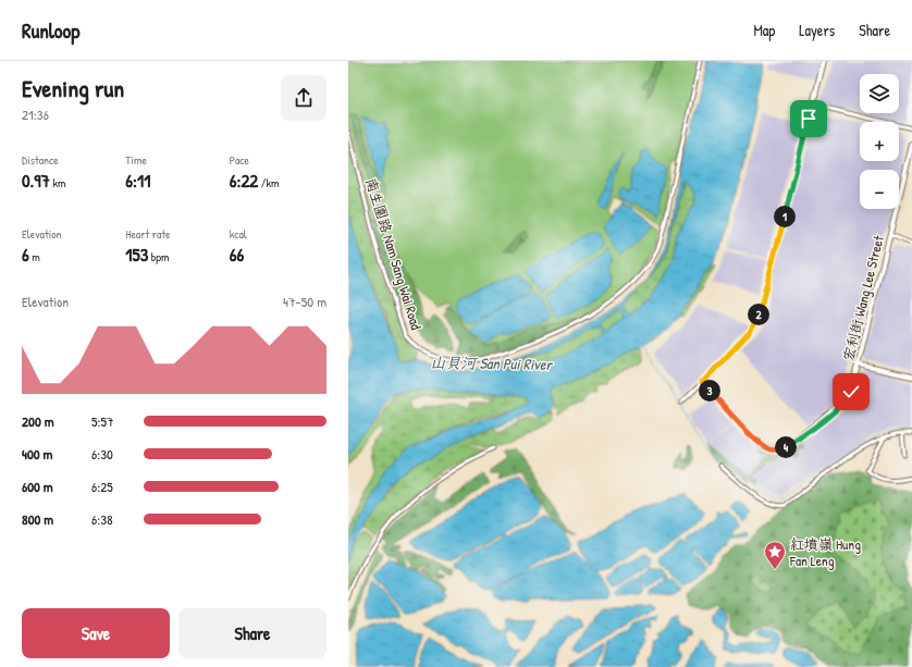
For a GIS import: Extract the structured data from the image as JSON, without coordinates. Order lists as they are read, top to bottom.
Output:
{
  "streets": {
    "street": ["南生圍路 Nam Sang Wai Road", "宏利街 Wang Lee Street"]
  },
  "water": ["山貝河 San Pui River"],
  "places": {
    "place": ["紅墳嶺 Hung Fan Leng"]
  },
  "page": {
    "header": "Runloop",
    "nav": ["Map", "Layers", "Share"],
    "heading": ["Evening run", "21:36"],
    "map_buttons": ["+", "−"],
    "stats": [
      ["Distance", "0.97 km"],
      ["Time", "6:11"],
      ["Pace", "6:22 /km"],
      ["Elevation", "6 m"],
      ["Heart rate", "153 bpm"],
      ["kcal", "66"]
    ],
    "pins": [
      "1",
      "2",
      "3",
      "4"
    ],
    "chart": ["Elevation", "47–50 m"],
    "list": [
      {
        "name": "200 m",
        "note": "5:57"
      },
      {
        "name": "400 m",
        "note": "6:30"
      },
      {
        "name": "600 m",
        "note": "6:25"
      },
      {
        "name": "800 m",
        "note": "6:38"
      }
    ],
    "buttons": ["Save", "Share"]
  }
}
